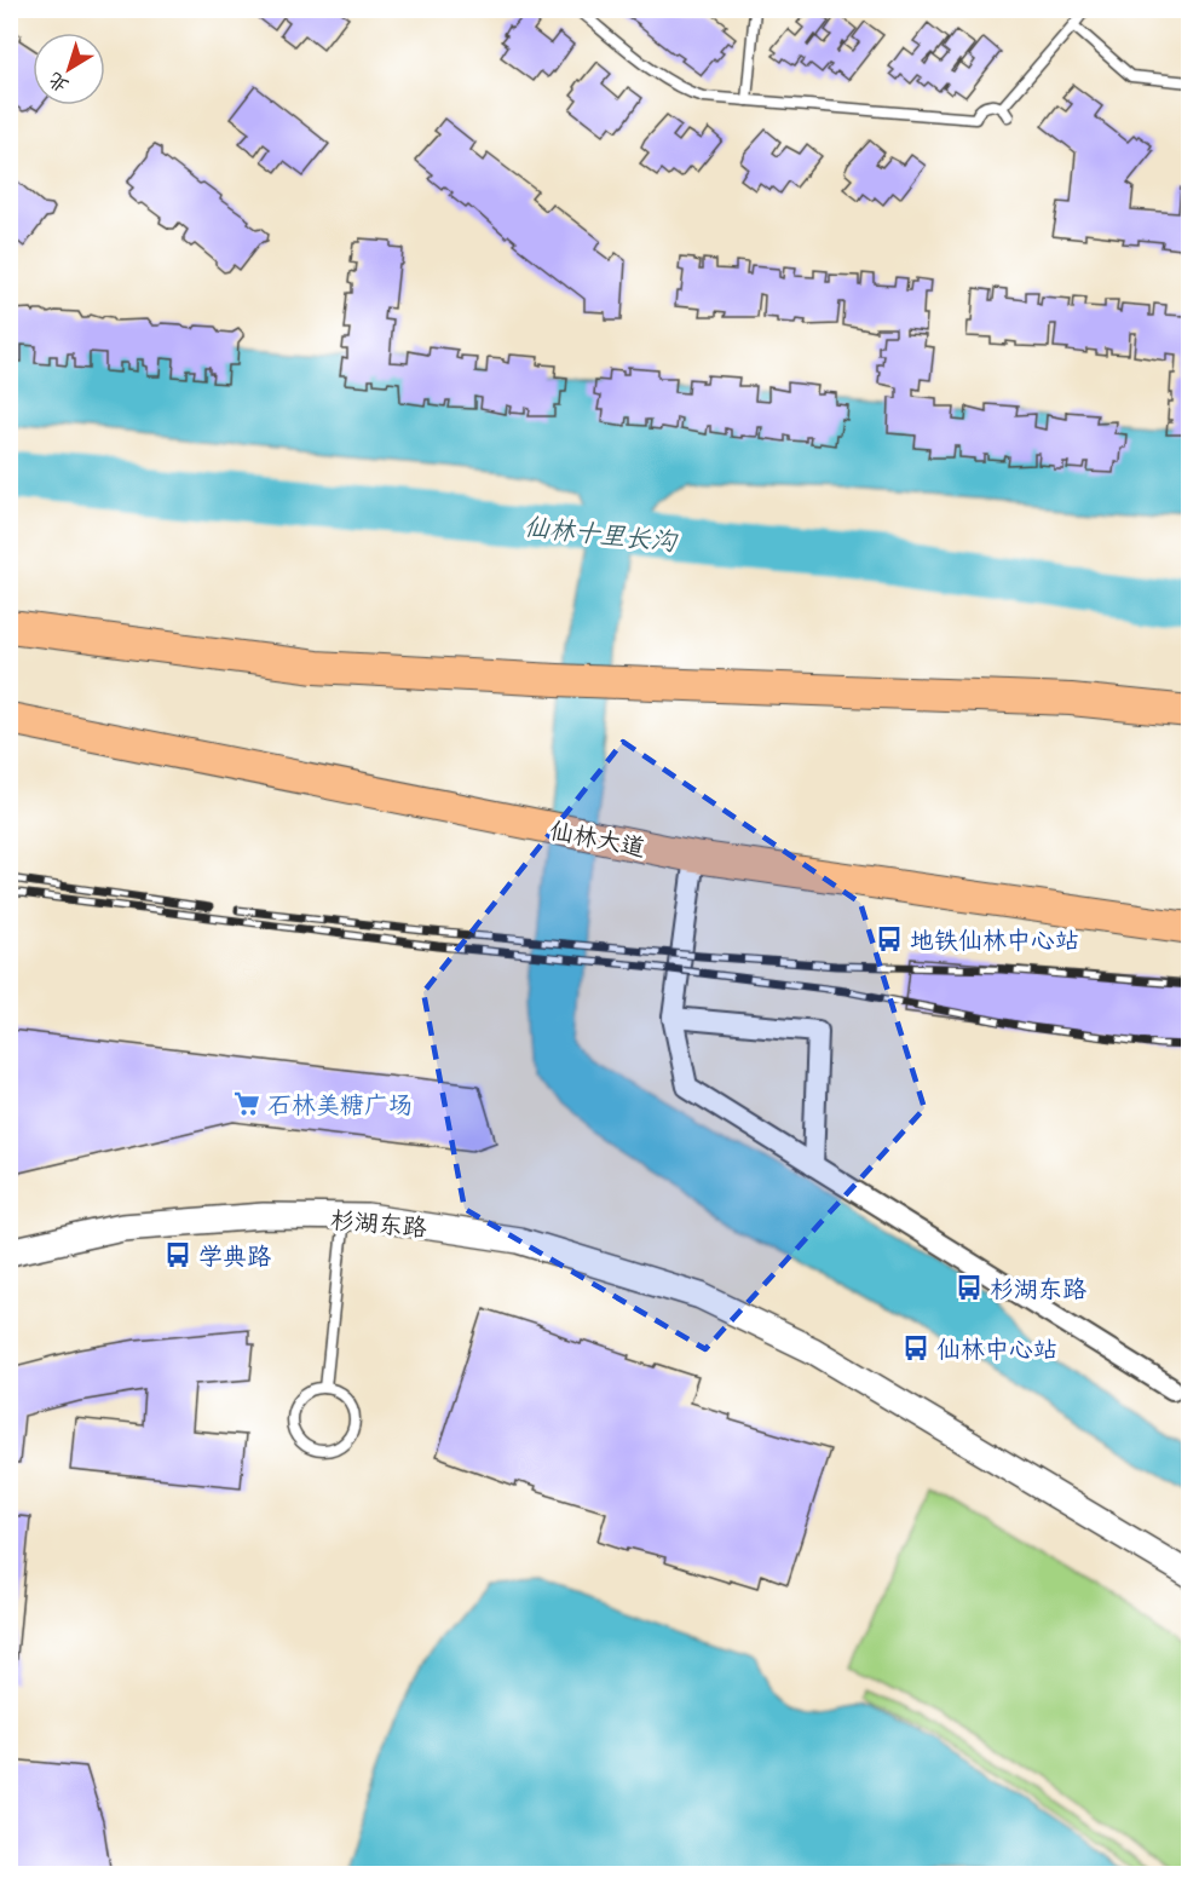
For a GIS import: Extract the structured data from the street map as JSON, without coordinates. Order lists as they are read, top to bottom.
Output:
{
  "streets": {
    "main road": ["仙林大道"],
    "street": ["杉湖东路"]
  },
  "water": ["仙林十里长沟"],
  "places": {
    "bus stop": [
      "地铁仙林中心站",
      "学典路",
      "杉湖东路",
      "仙林中心站"
    ],
    "supermarket": ["石林美糖广场"]
  },
  "north": "bottom left"
}
